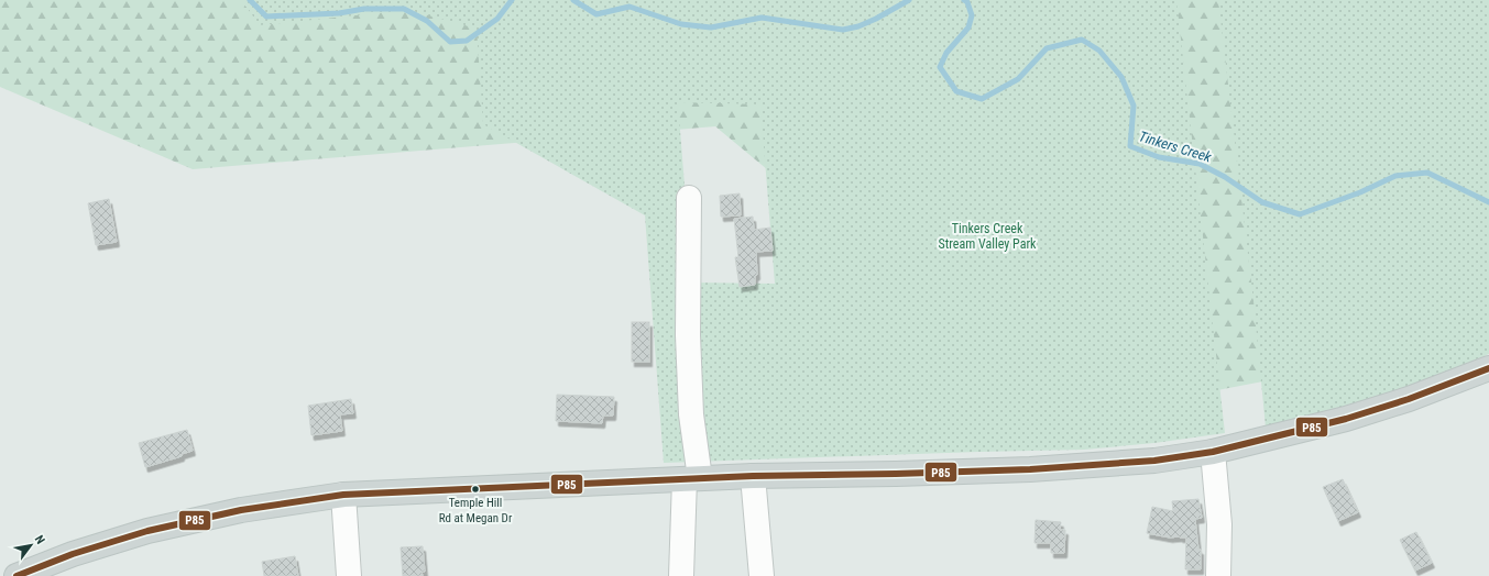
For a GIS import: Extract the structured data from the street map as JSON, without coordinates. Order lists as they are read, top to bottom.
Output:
{
  "water": ["Tinkers Creek"],
  "parks": ["Tinkers Creek Stream Valley Park"],
  "places": ["Temple Hill Rd at Megan Dr"],
  "lines": ["transit line P85"],
  "north": "top right"
}
